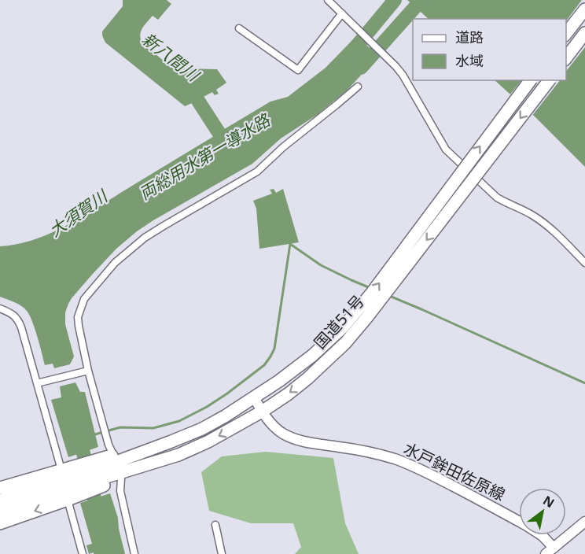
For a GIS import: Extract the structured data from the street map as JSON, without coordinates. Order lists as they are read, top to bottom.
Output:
{
  "streets": {
    "highway": ["国道51号"],
    "main road": ["水戸鉾田佐原線"]
  },
  "crossings": [
    ["国道51号", "水戸鉾田佐原線"]
  ],
  "water": ["新八間川", "両総用水第一導水路", "大須賀川"],
  "legend": ["道路", "水域"],
  "north": "top right"
}
